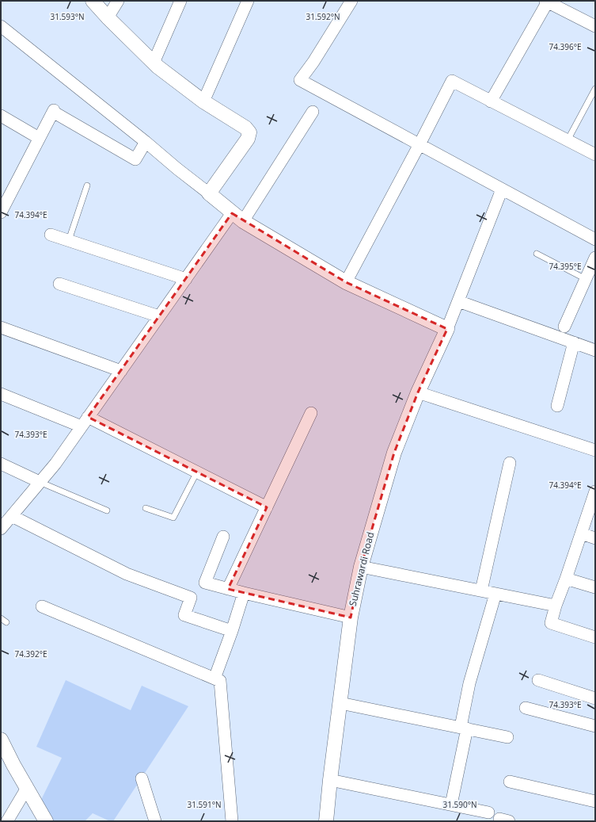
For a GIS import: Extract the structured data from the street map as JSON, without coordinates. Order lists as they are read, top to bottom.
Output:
{
  "streets": {
    "street": ["Suhrawardi Road"]
  },
  "coordinates": [
    "31.593°N",
    "31.592°N",
    "74.396°E",
    "74.394°E",
    "74.395°E",
    "74.393°E",
    "74.392°E",
    "31.591°N",
    "31.590°N"
  ]
}
